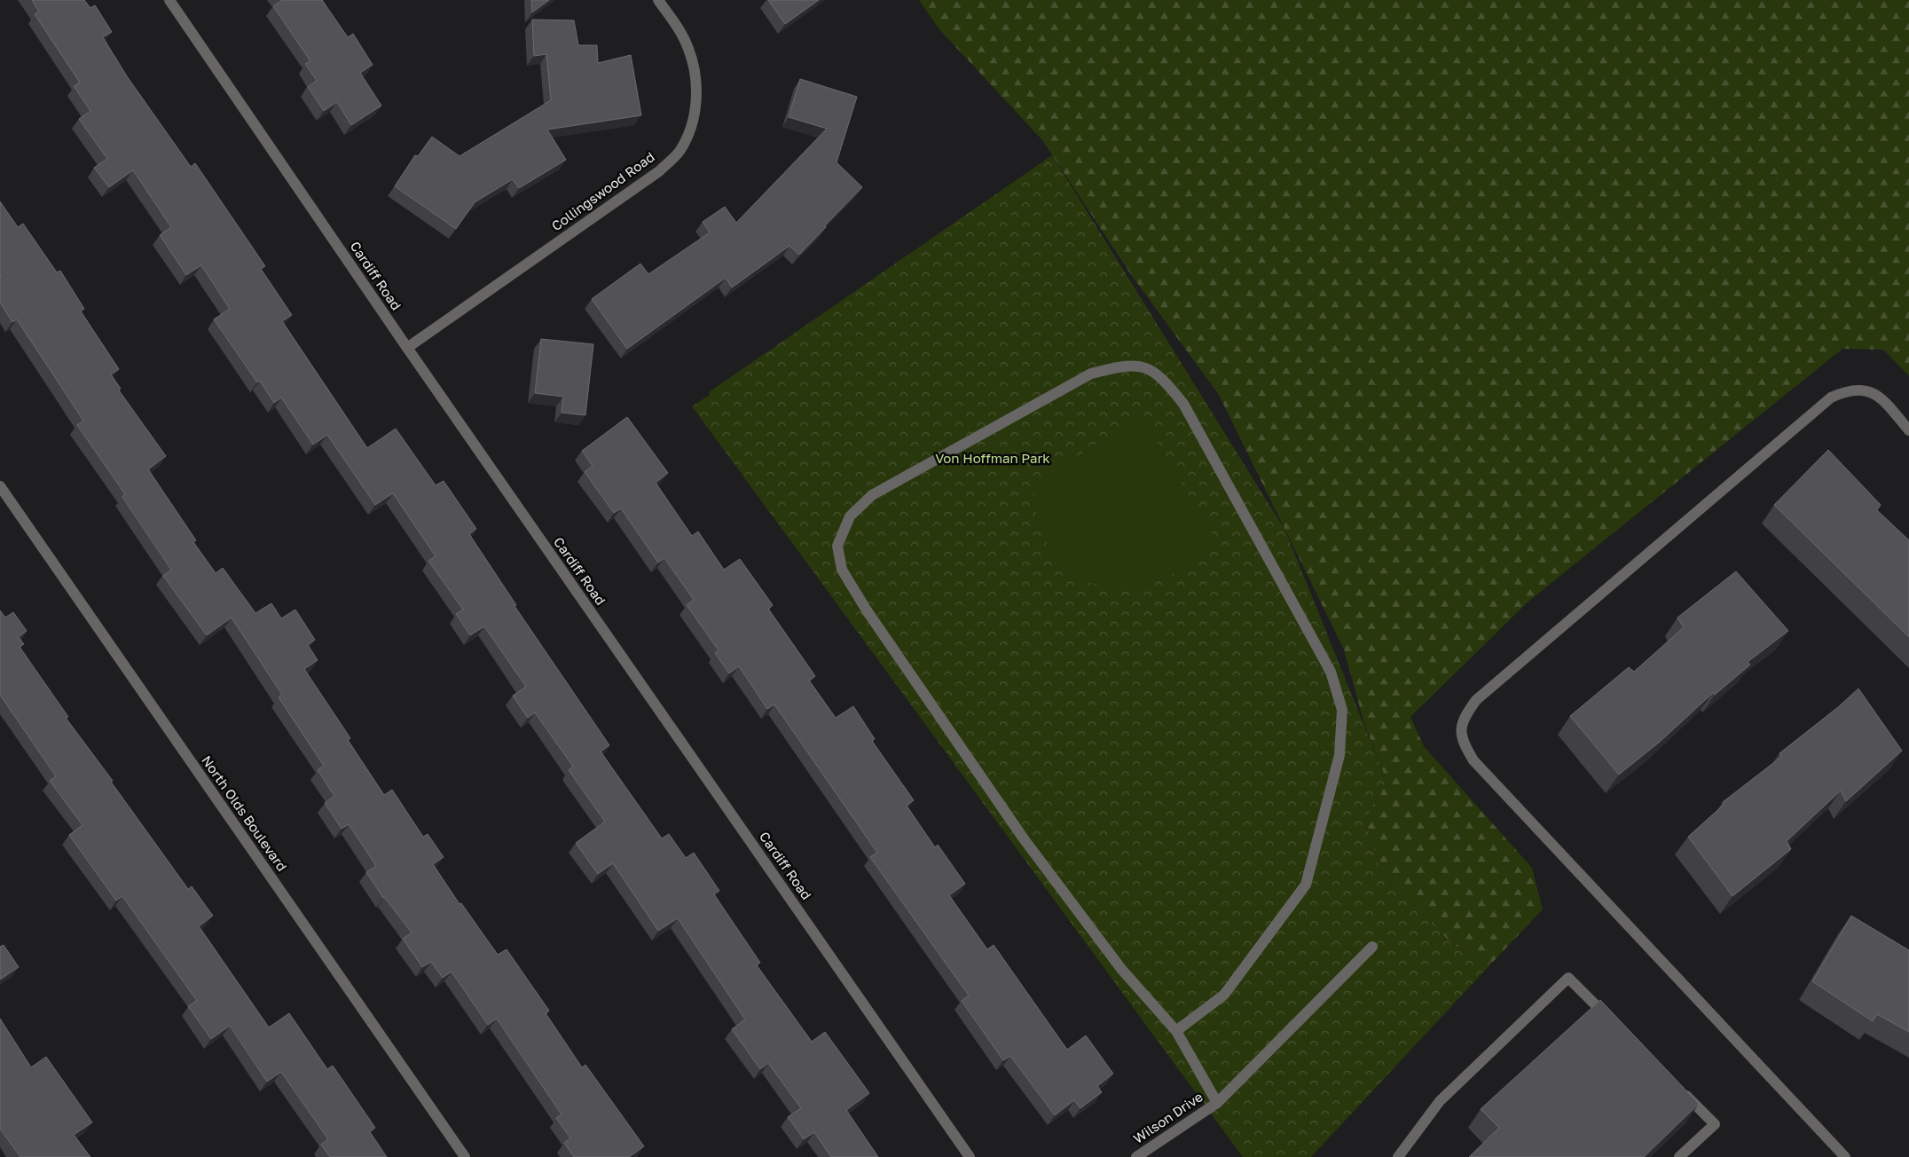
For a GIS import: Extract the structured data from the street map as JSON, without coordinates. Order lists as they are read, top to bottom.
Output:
{
  "streets": {
    "street": [
      "Collingswood Road",
      "Cardiff Road",
      "North Olds Boulevard",
      "Wilson Drive"
    ]
  },
  "crossings": [
    ["Collingswood Road", "Cardiff Road"]
  ],
  "parks": ["Von Hoffman Park"]
}
